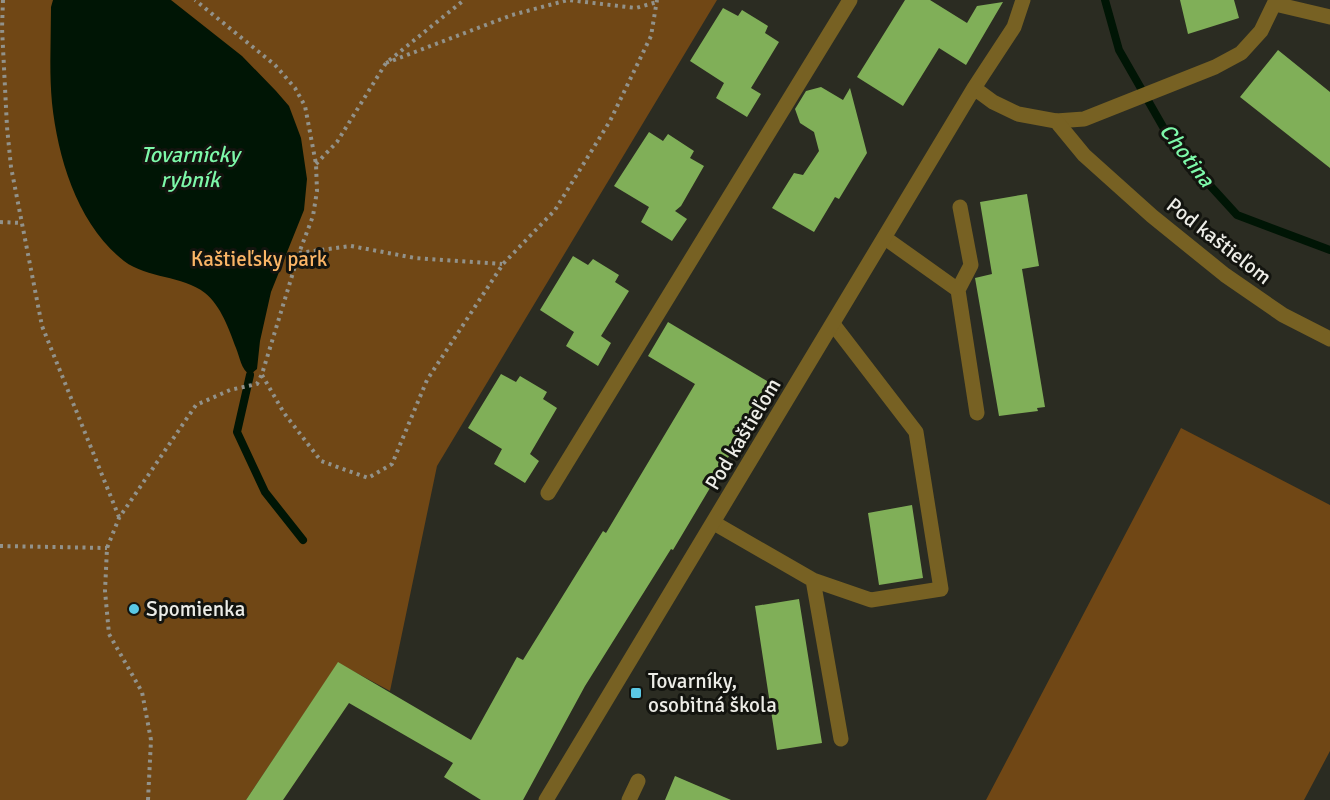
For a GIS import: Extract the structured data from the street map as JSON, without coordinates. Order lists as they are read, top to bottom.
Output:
{
  "streets": {
    "street": ["Pod kaštieľom"]
  },
  "water": ["Tovarnícky rybník", "Chotina"],
  "parks": ["Kaštieľsky park"],
  "places": {
    "other": ["Spomienka"],
    "transit": ["Tovarníky, osobitná škola"]
  }
}
